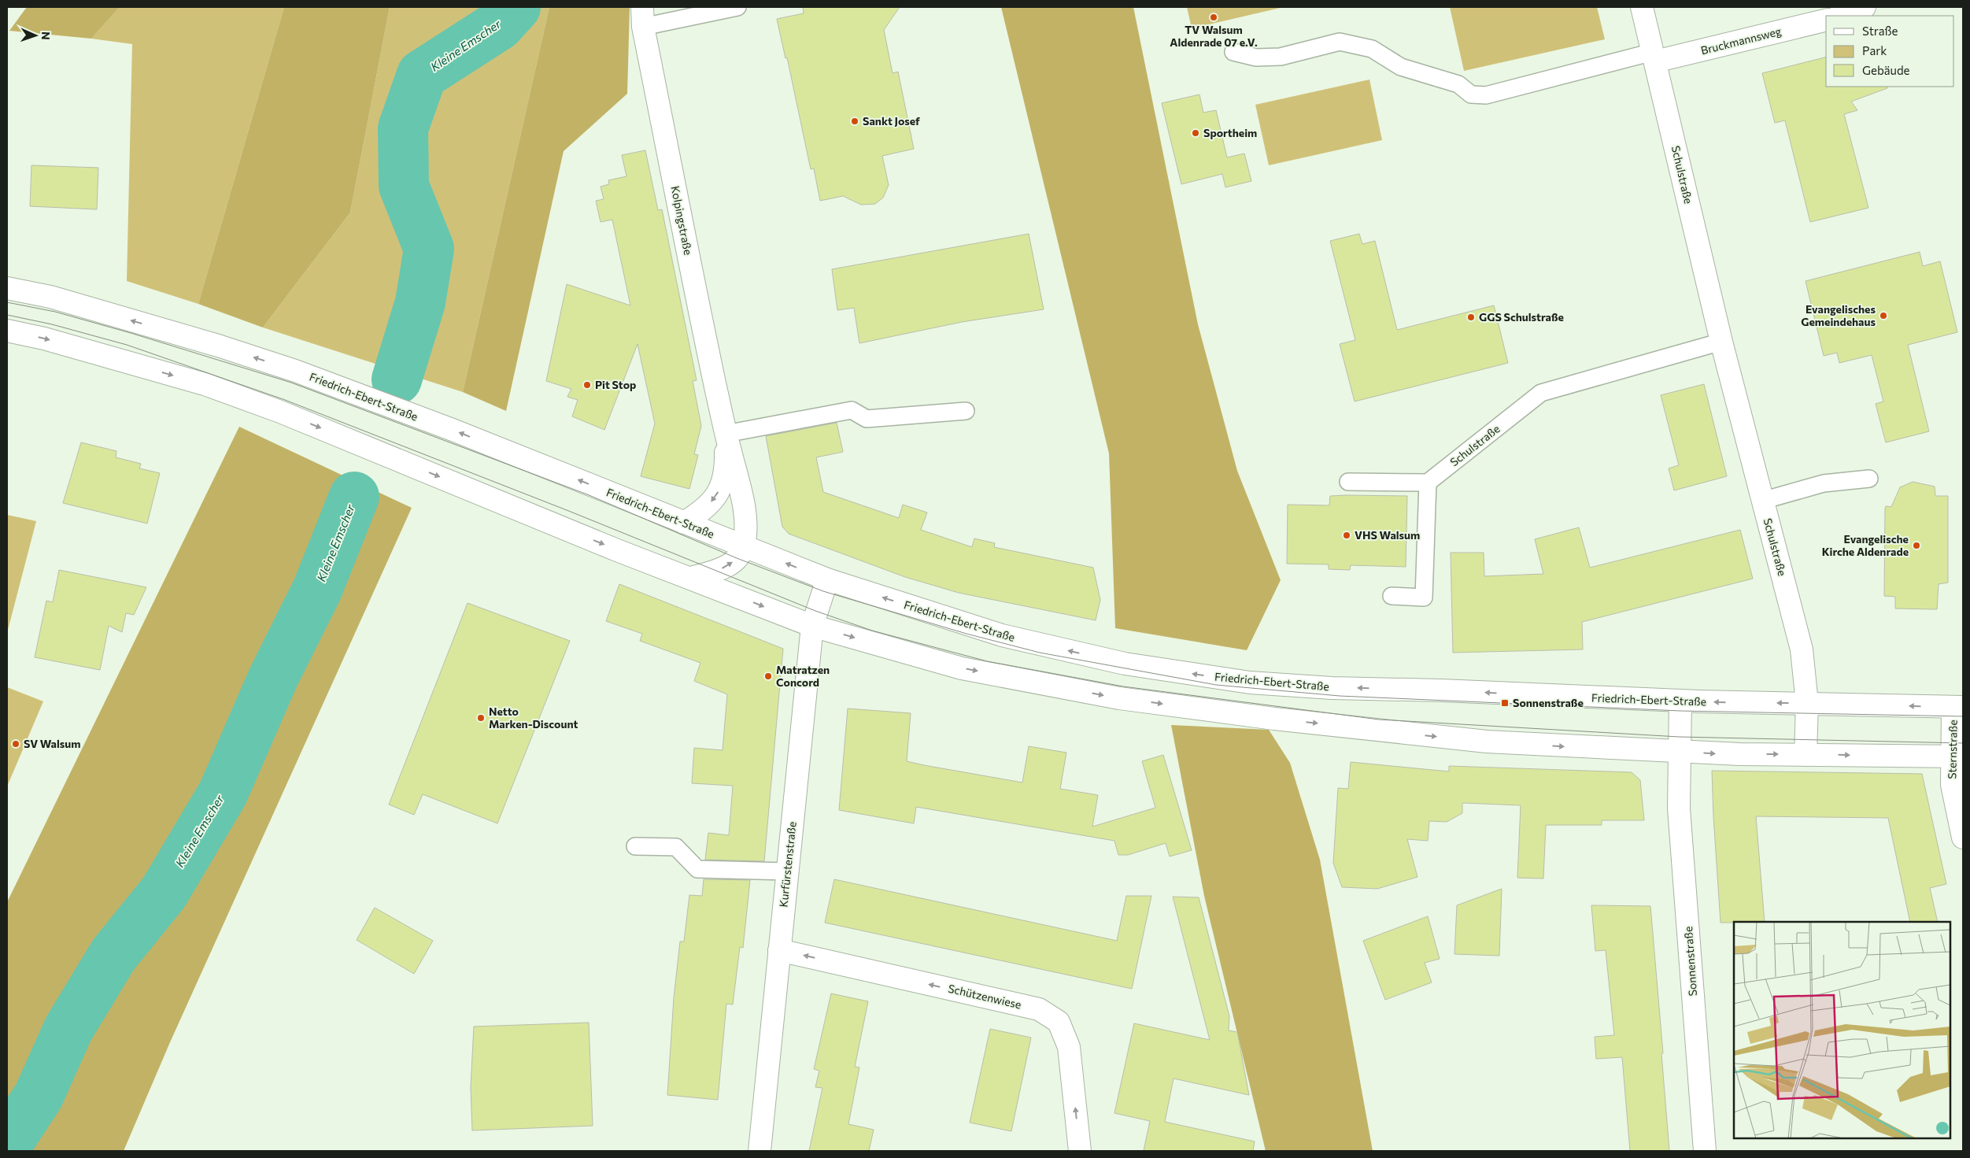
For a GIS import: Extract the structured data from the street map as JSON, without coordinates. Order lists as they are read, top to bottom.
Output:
{
  "streets": {
    "main road": [
      "Bruckmannsweg",
      "Schulstraße",
      "Kolpingstraße",
      "Friedrich-Ebert-Straße",
      "Sternstraße",
      "Kurfürstenstraße",
      "Sonnenstraße",
      "Schützenwiese"
    ]
  },
  "crossings": [
    ["Bruckmannsweg", "Schulstraße"],
    ["Schulstraße", "Friedrich-Ebert-Straße"],
    ["Kolpingstraße", "Friedrich-Ebert-Straße"],
    ["Friedrich-Ebert-Straße", "Sternstraße"],
    ["Friedrich-Ebert-Straße", "Kurfürstenstraße"],
    ["Friedrich-Ebert-Straße", "Sonnenstraße"],
    ["Kurfürstenstraße", "Schützenwiese"]
  ],
  "one_way": ["Schützenwiese"],
  "water": ["Kleine Emscher"],
  "places": {
    "other": [
      "TV Walsum Aldenrade 07 e.V.",
      "Sankt Josef",
      "Sportheim",
      "Evangelisches Gemeindehaus",
      "GGS Schulstraße",
      "Pit Stop",
      "VHS Walsum",
      "Evangelische Kirche Aldenrade",
      "Matratzen Concord",
      "Netto Marken-Discount",
      "SV Walsum"
    ],
    "transit": ["Sonnenstraße"]
  },
  "legend": ["Straße", "Park", "Gebäude"],
  "north": "right"
}
